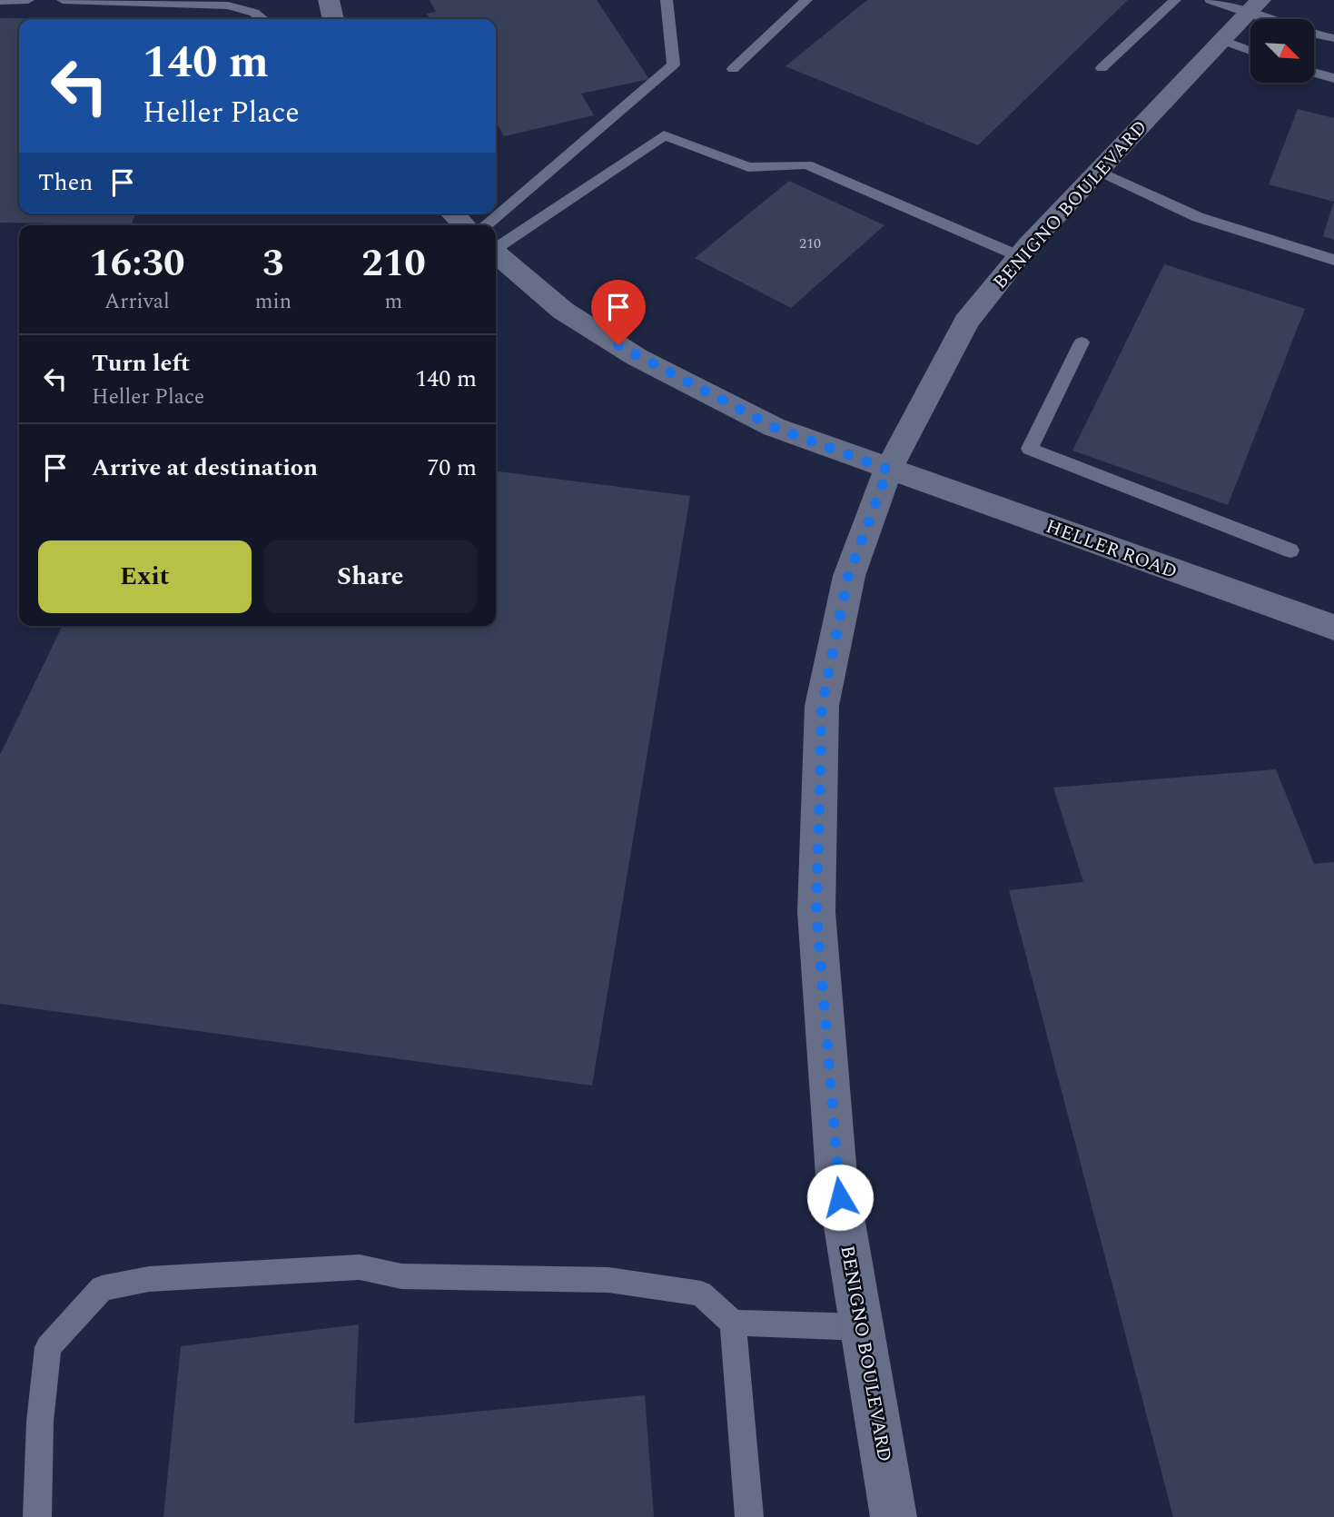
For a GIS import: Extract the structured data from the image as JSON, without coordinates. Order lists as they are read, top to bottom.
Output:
{
  "streets": {
    "street": ["BENIGNO BOULEVARD", "HELLER ROAD"]
  },
  "crossings": [
    ["BENIGNO BOULEVARD", "HELLER ROAD"]
  ],
  "house_numbers": ["210"],
  "north": "bottom right",
  "page": {
    "turn": ["140 m", "Heller Place"],
    "then": "Then",
    "eta": [
      "16:30",
      "Arrival",
      "3",
      "min",
      "210",
      "m"
    ],
    "list": [
      {
        "name": "Turn left",
        "note": "Heller Place",
        "value": "140 m"
      },
      {
        "name": "Arrive at destination",
        "value": "70 m"
      }
    ],
    "buttons": ["Exit", "Share"]
  }
}
